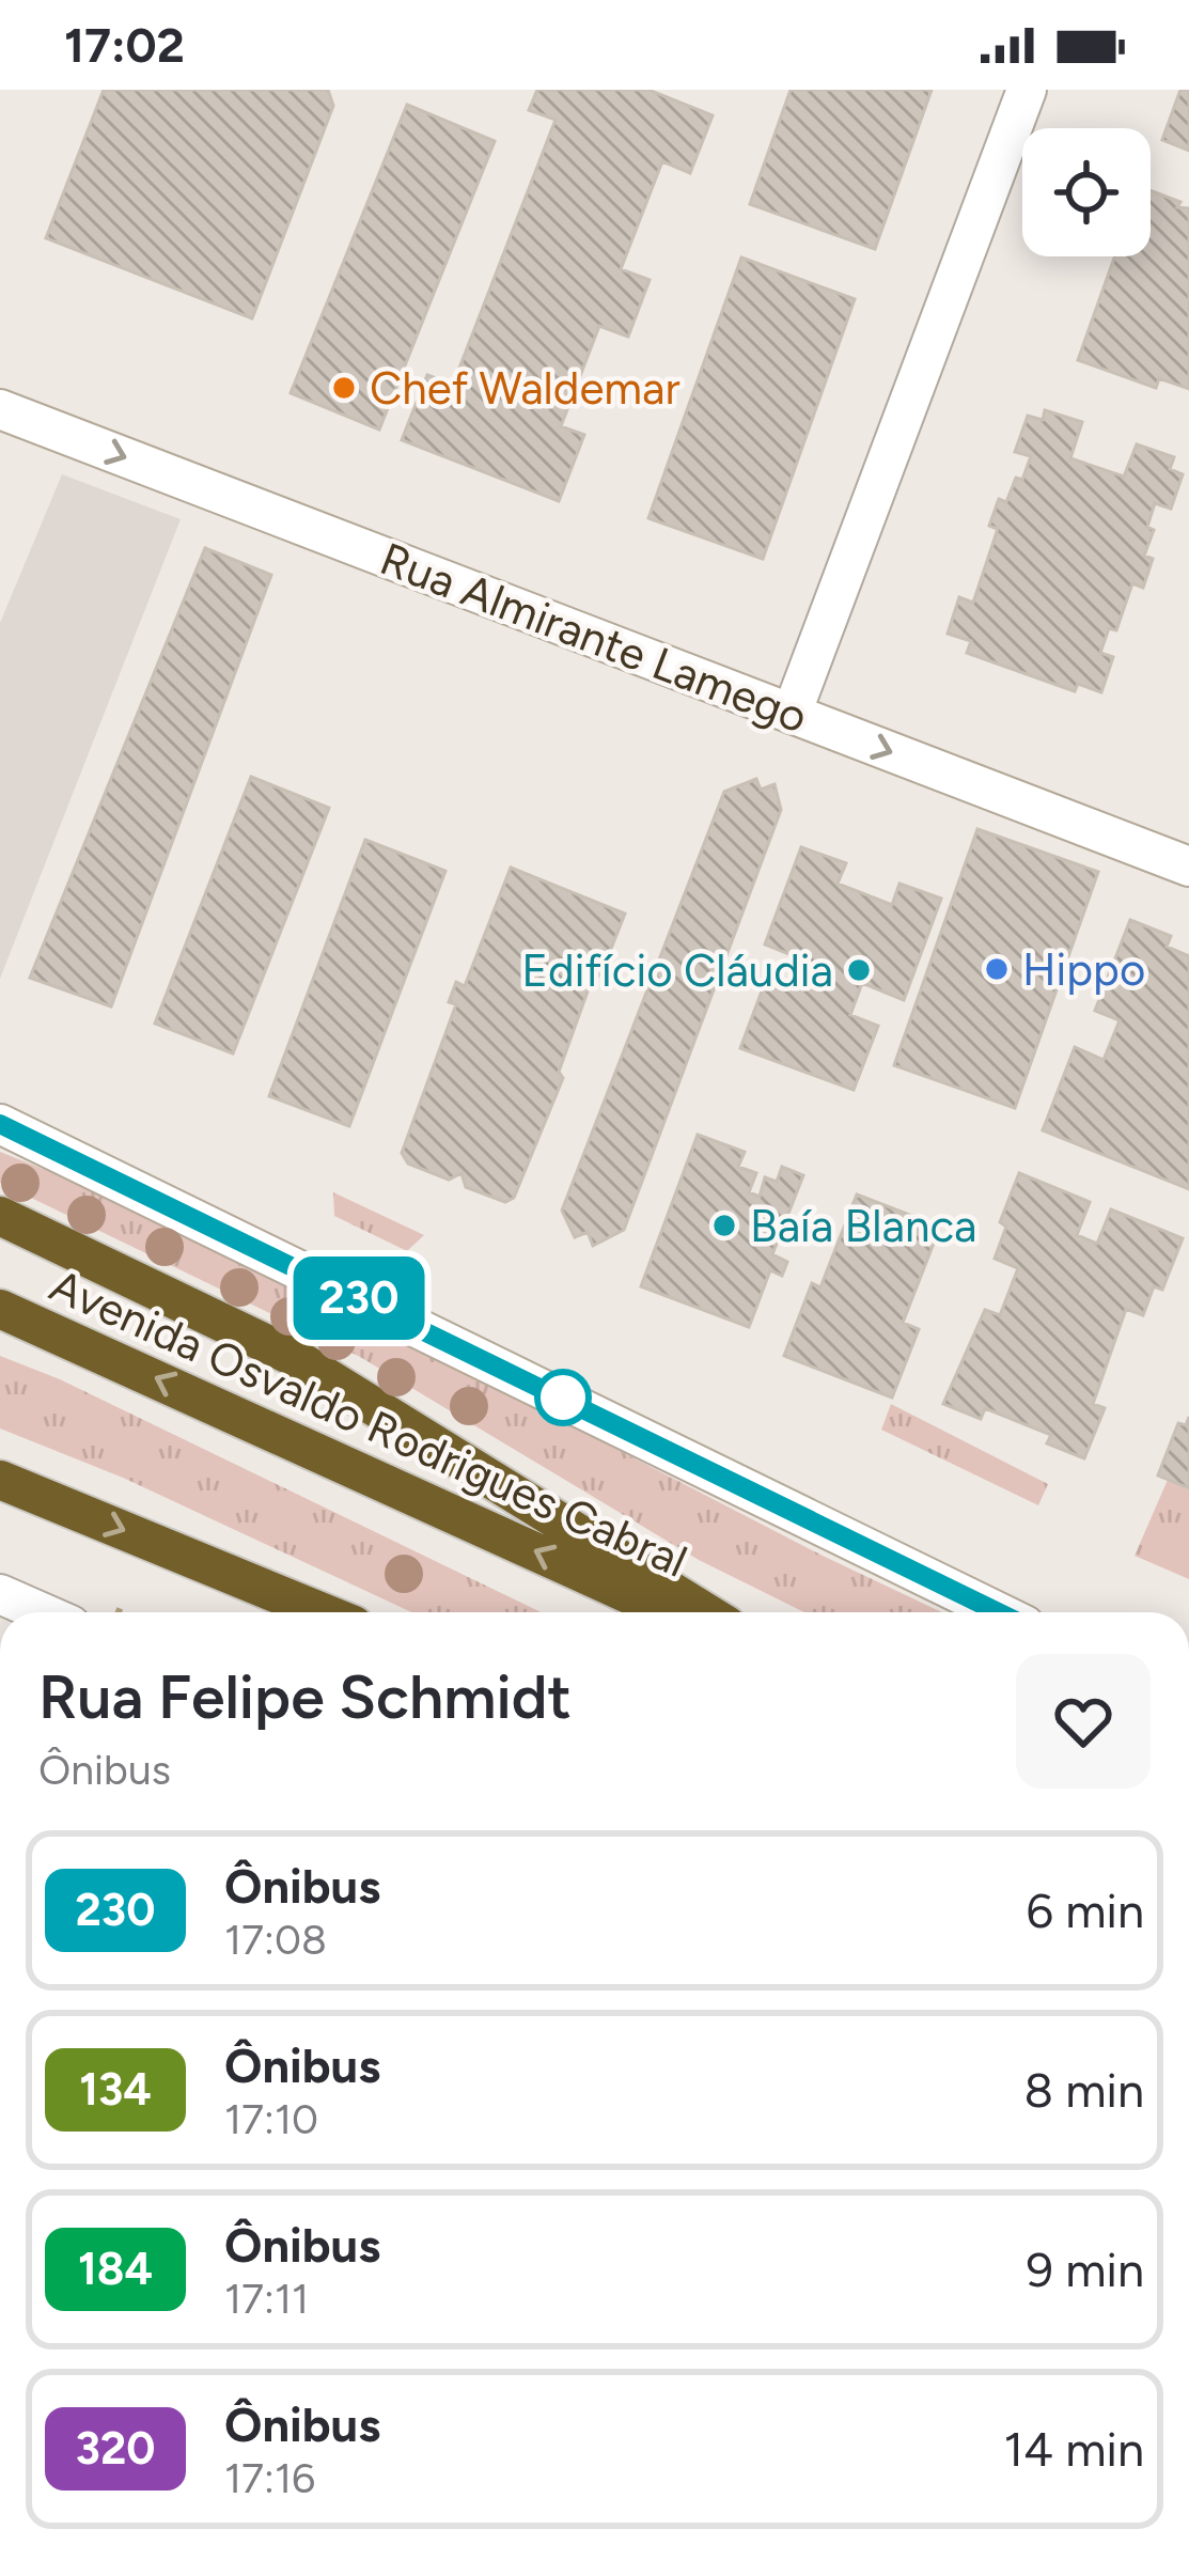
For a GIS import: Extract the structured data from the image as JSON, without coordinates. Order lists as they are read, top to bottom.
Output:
{
  "streets": {
    "highway": ["Avenida Osvaldo Rodrigues Cabral"],
    "main road": ["Rua Almirante Lamego"]
  },
  "one_way": ["Rua Almirante Lamego"],
  "places": [
    "Chef Waldemar",
    "Hippo",
    "Edifício Cláudia",
    "Baía Blanca"
  ],
  "lines": ["bus line 230"],
  "page": {
    "status": "17:02",
    "on_map": "230",
    "heading": ["Rua Felipe Schmidt", "Ônibus"],
    "list": [
      {
        "mark": "230",
        "name": "Ônibus",
        "note": "17:08",
        "value": "6 min"
      },
      {
        "mark": "134",
        "name": "Ônibus",
        "note": "17:10",
        "value": "8 min"
      },
      {
        "mark": "184",
        "name": "Ônibus",
        "note": "17:11",
        "value": "9 min"
      },
      {
        "mark": "320",
        "name": "Ônibus",
        "note": "17:16",
        "value": "14 min"
      }
    ]
  }
}
